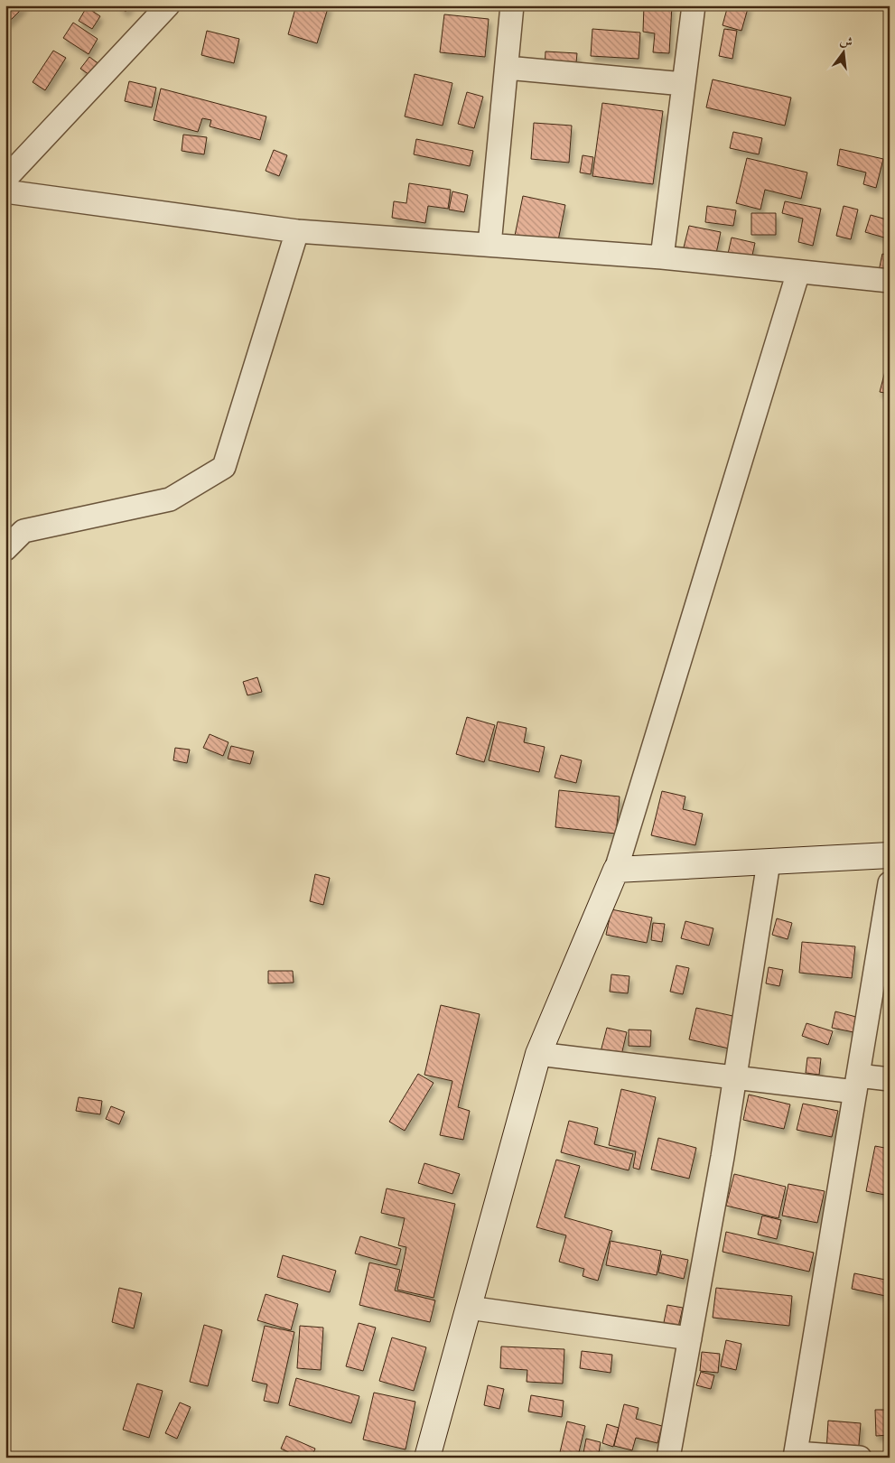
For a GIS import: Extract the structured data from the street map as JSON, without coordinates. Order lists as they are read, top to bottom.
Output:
{
  "north": "top"
}
